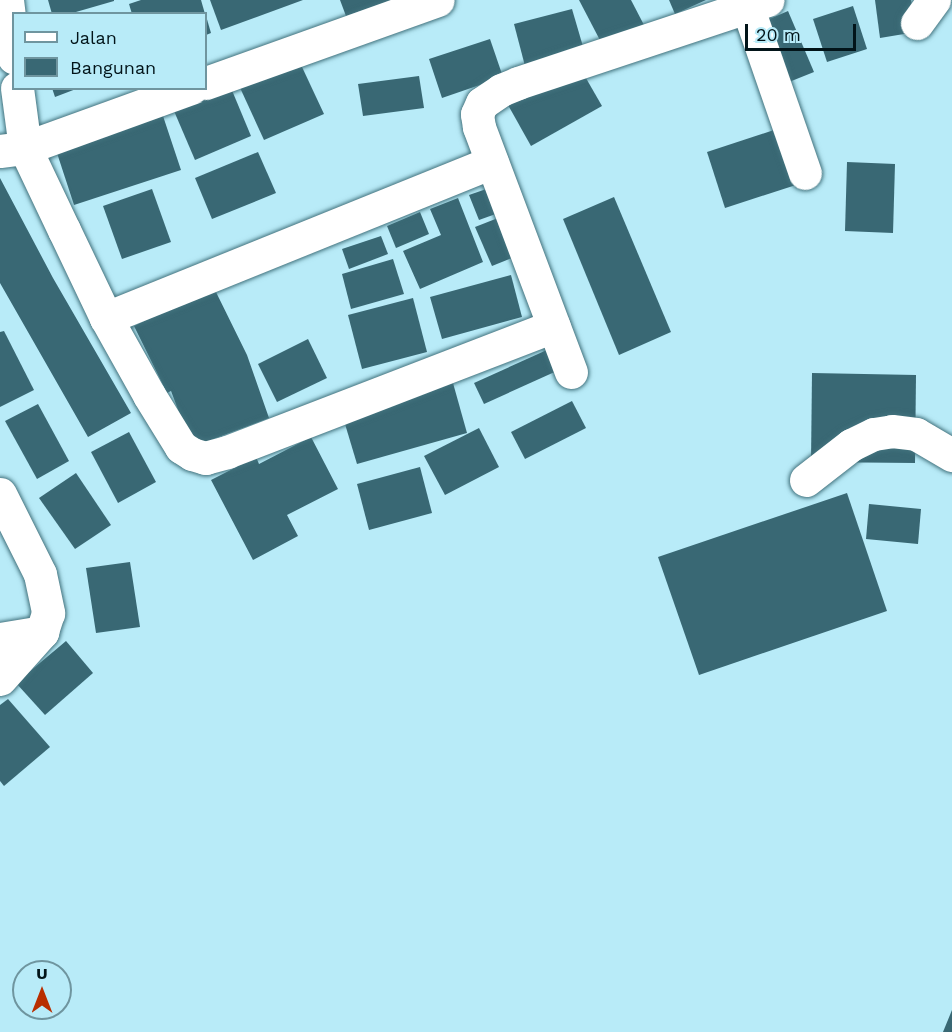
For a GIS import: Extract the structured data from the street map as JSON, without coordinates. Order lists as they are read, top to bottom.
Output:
{
  "legend": ["Jalan", "Bangunan"],
  "scale_bar": "20 m",
  "north": "top"
}
